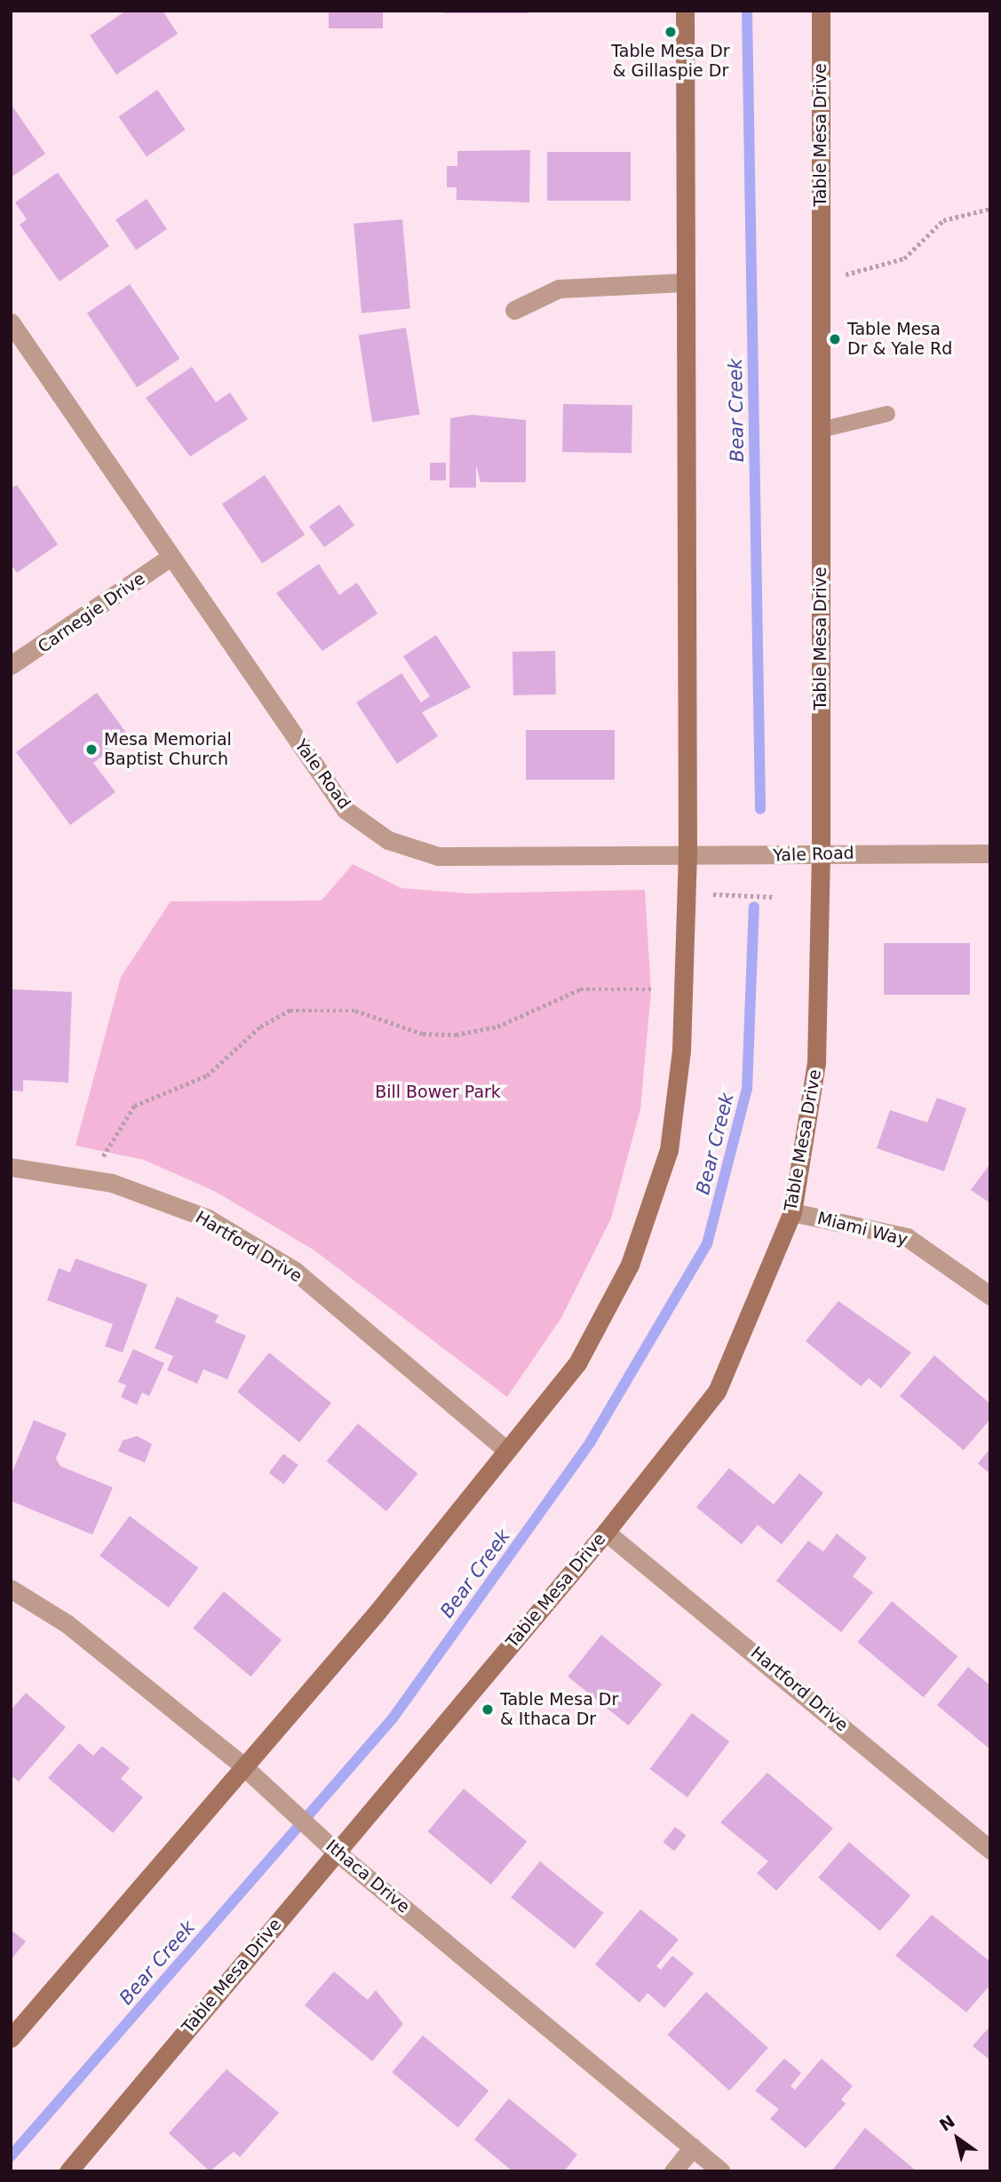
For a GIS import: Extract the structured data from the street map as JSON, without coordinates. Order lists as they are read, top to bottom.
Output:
{
  "streets": {
    "street": [
      "Table Mesa Drive",
      "Carnegie Drive",
      "Yale Road",
      "Miami Way",
      "Hartford Drive",
      "Ithaca Drive"
    ]
  },
  "crossings": [
    ["Table Mesa Drive", "Yale Road"],
    ["Table Mesa Drive", "Miami Way"],
    ["Table Mesa Drive", "Hartford Drive"],
    ["Table Mesa Drive", "Ithaca Drive"],
    ["Carnegie Drive", "Yale Road"]
  ],
  "water": ["Bear Creek"],
  "parks": ["Bill Bower Park"],
  "places": [
    "Table Mesa Dr & Gillaspie Dr",
    "Table Mesa Dr & Yale Rd",
    "Mesa Memorial Baptist Church",
    "Table Mesa Dr & Ithaca Dr"
  ],
  "north": "top left"
}
